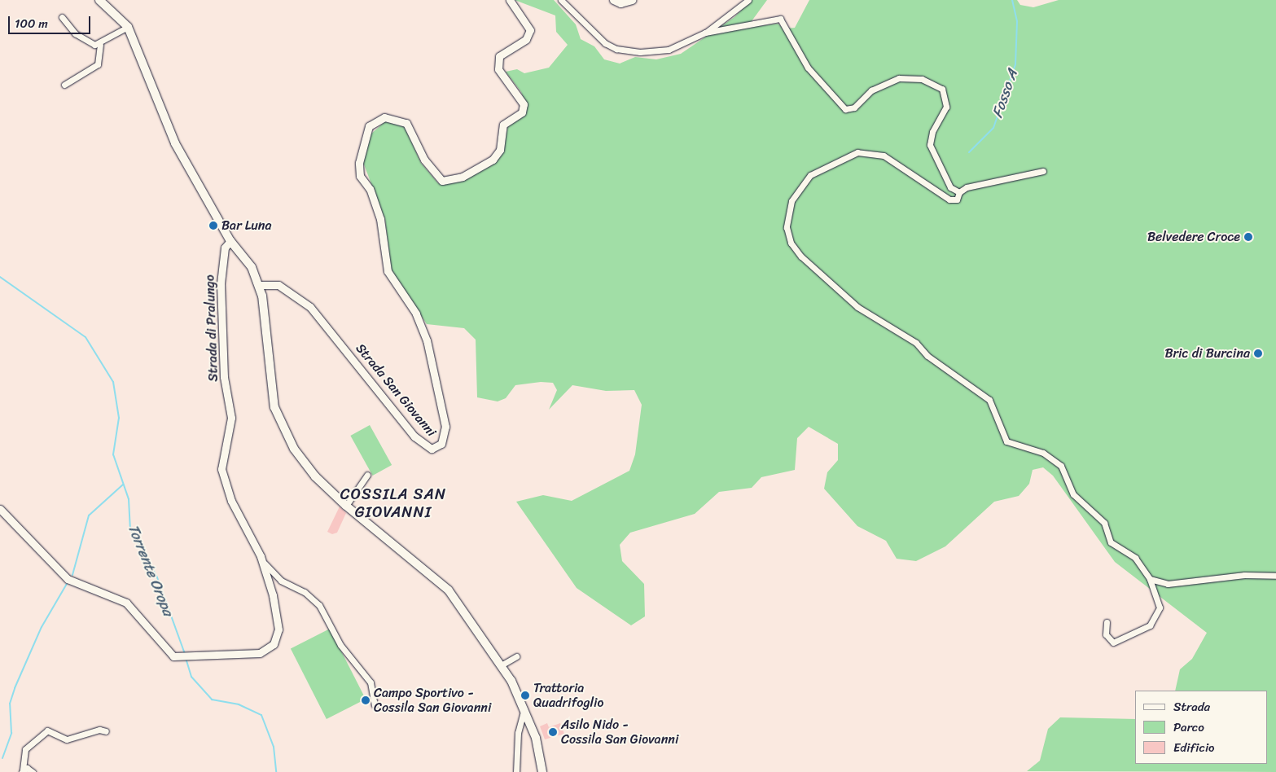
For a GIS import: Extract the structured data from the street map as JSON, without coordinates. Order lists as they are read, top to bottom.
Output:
{
  "streets": {
    "street": ["Strada di Pralungo", "Strada San Giovanni"]
  },
  "districts": ["COSSILA SAN GIOVANNI"],
  "water": ["Fosso A", "Torrente Oropa"],
  "places": [
    "Bar Luna",
    "Belvedere Croce",
    "Bric di Burcina",
    "Trattoria Quadrifoglio",
    "Campo Sportivo - Cossila San Giovanni",
    "Asilo Nido - Cossila San Giovanni"
  ],
  "legend": ["Strada", "Parco", "Edificio"],
  "scale_bar": "100 m"
}
